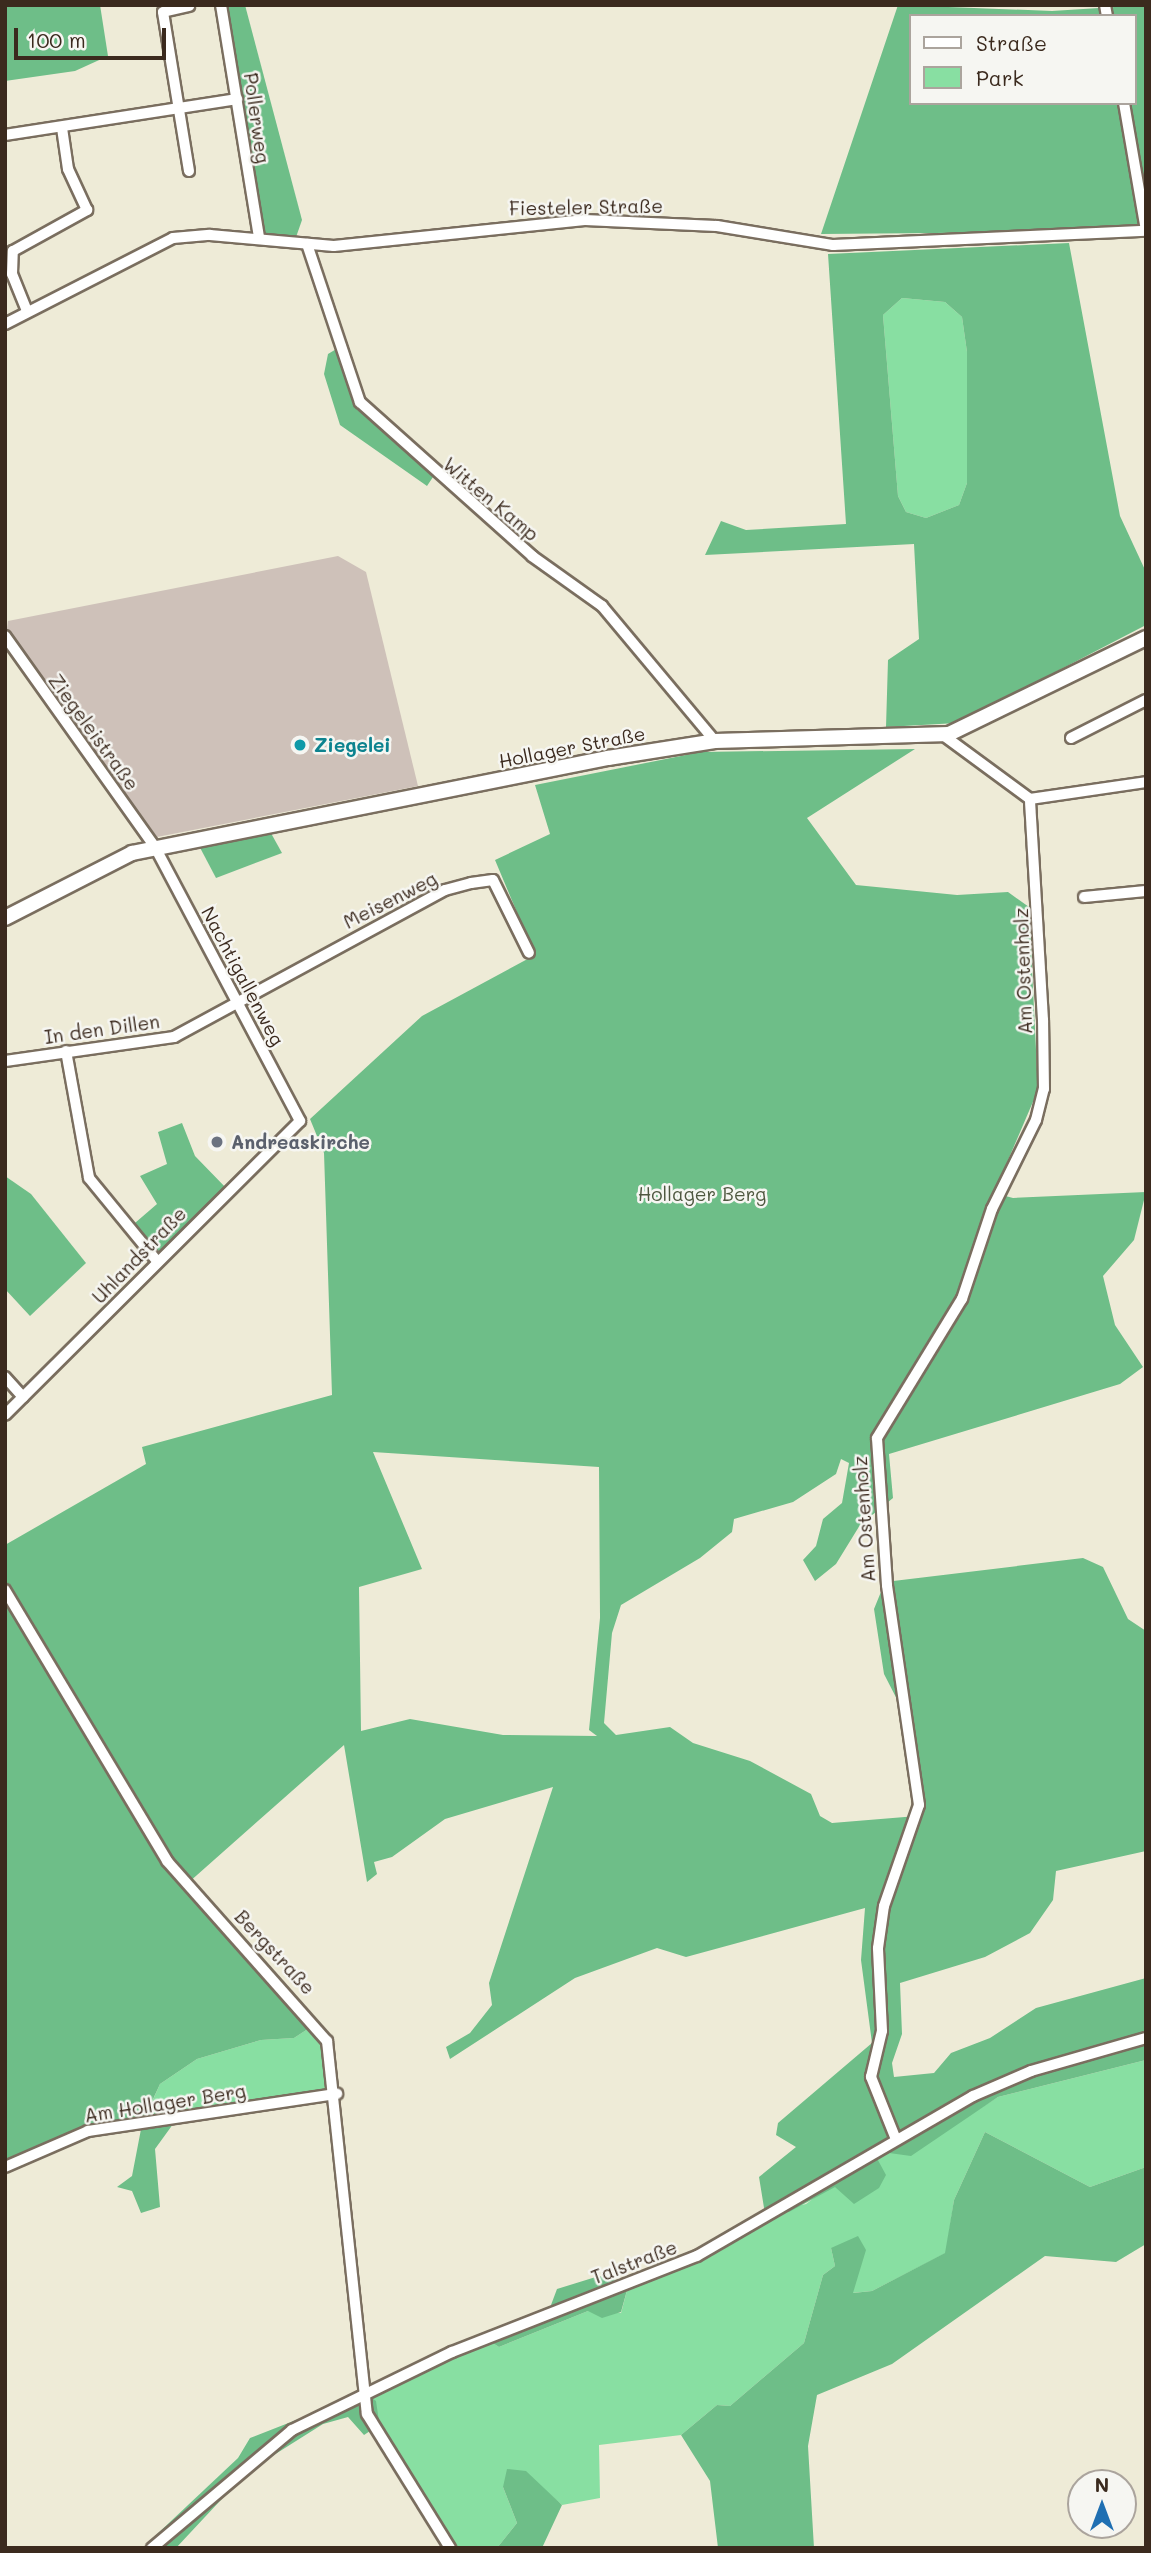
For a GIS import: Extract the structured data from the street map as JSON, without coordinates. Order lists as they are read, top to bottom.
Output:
{
  "streets": {
    "main road": ["Hollager Straße"],
    "street": [
      "Pollerweg",
      "Fiesteler Straße",
      "Witten Kamp",
      "Ziegeleistraße",
      "Meisenweg",
      "Am Ostenholz",
      "Nachtigallenweg",
      "In den Dillen",
      "Uhlandstraße",
      "Bergstraße",
      "Am Hollager Berg",
      "Talstraße"
    ]
  },
  "crossings": [
    ["Pollerweg", "Fiesteler Straße"],
    ["Fiesteler Straße", "Witten Kamp"],
    ["Witten Kamp", "Hollager Straße"],
    ["Ziegeleistraße", "Hollager Straße"],
    ["Ziegeleistraße", "Nachtigallenweg"],
    ["Hollager Straße", "Nachtigallenweg"],
    ["Meisenweg", "Nachtigallenweg"],
    ["Meisenweg", "In den Dillen"],
    ["Am Ostenholz", "Talstraße"],
    ["Nachtigallenweg", "In den Dillen"],
    ["Nachtigallenweg", "Uhlandstraße"],
    ["Bergstraße", "Am Hollager Berg"],
    ["Bergstraße", "Talstraße"]
  ],
  "parks": ["Hollager Berg"],
  "places": ["Ziegelei", "Andreaskirche"],
  "legend": ["Straße", "Park"],
  "scale_bar": "100 m",
  "north": "top"
}
